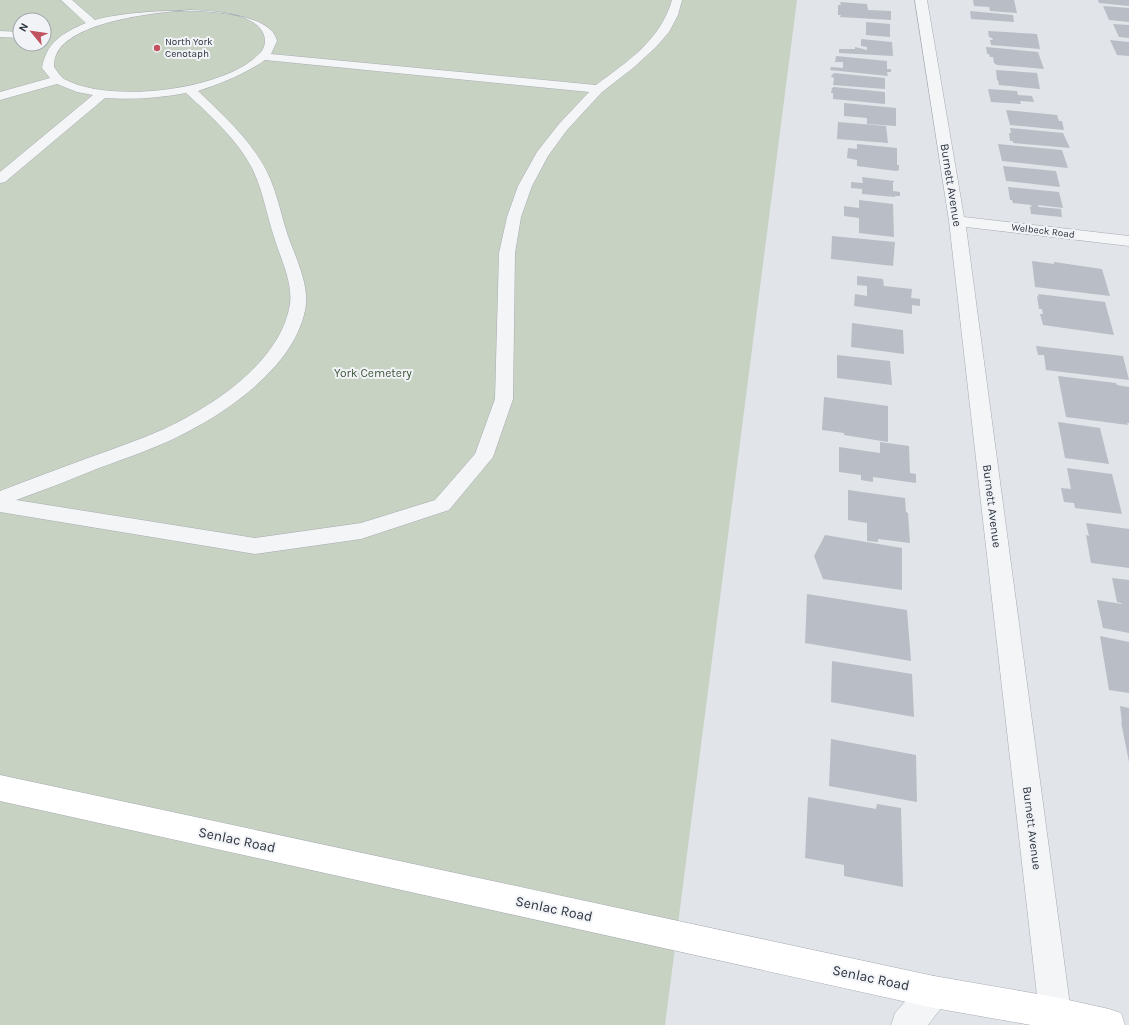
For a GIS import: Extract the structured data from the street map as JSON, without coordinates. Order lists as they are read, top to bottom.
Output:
{
  "streets": {
    "street": ["Burnett Avenue", "Welbeck Road", "Senlac Road"]
  },
  "crossings": [
    ["Burnett Avenue", "Welbeck Road"],
    ["Burnett Avenue", "Senlac Road"]
  ],
  "parks": ["York Cemetery"],
  "places": ["North York Cenotaph"],
  "north": "top left"
}
